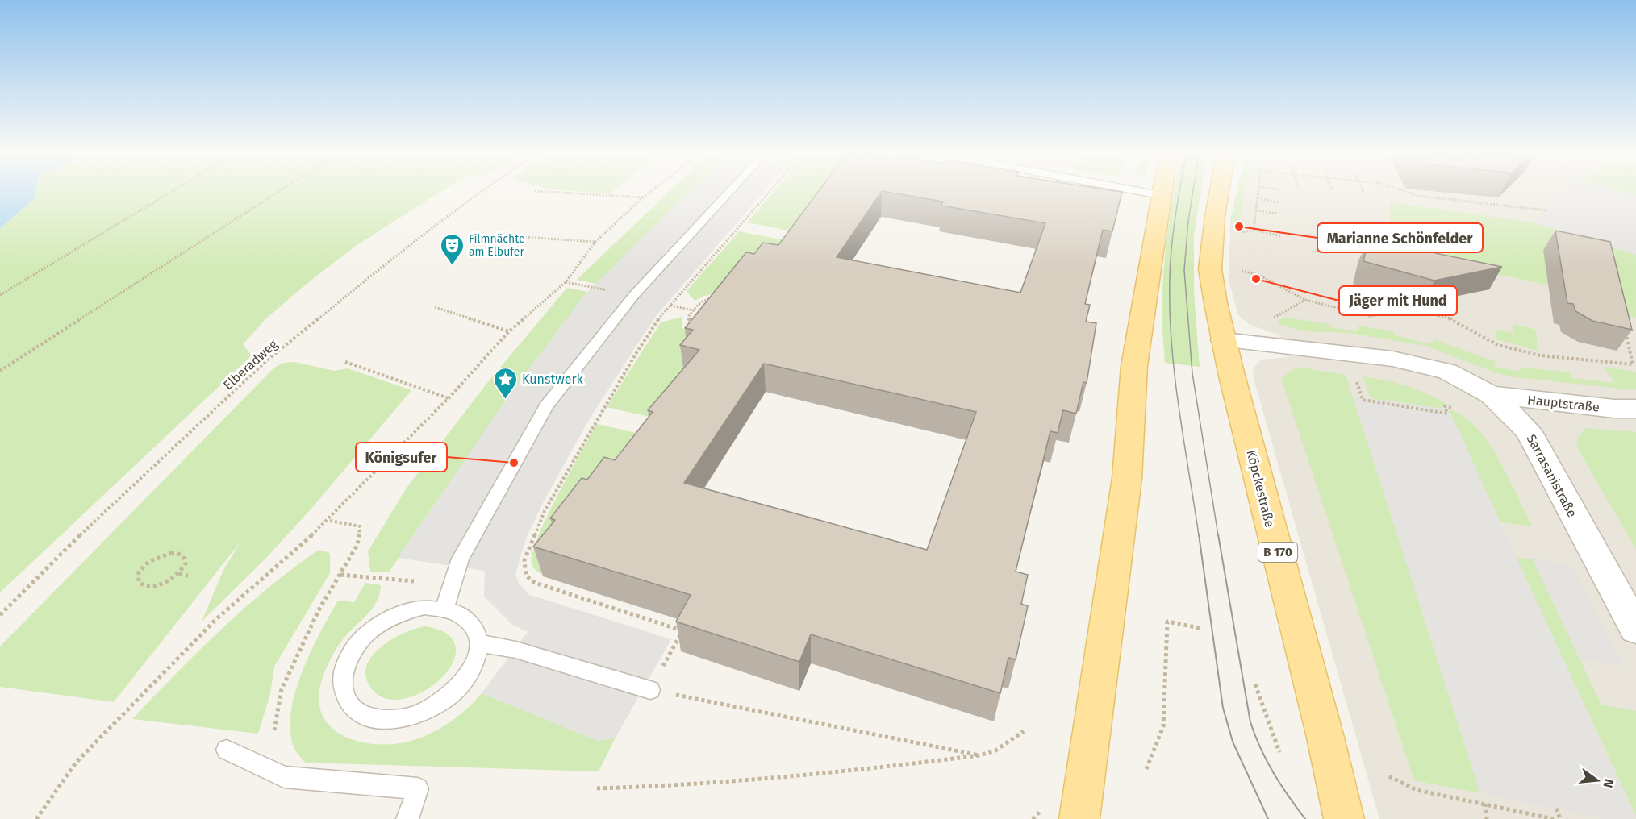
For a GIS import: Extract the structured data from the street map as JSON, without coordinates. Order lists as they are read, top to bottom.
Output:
{
  "streets": {
    "main road": ["Köpckestraße", "B 170"],
    "street": ["Hauptstraße", "Sarrasanistraße"],
    "path": ["Elberadweg"]
  },
  "crossings": [
    ["Hauptstraße", "Sarrasanistraße"],
    ["Sarrasanistraße", "Köpckestraße"]
  ],
  "places": {
    "other": ["Marianne Schönfelder", "Jäger mit Hund", "Königsufer"],
    "theatre": ["Filmnächte am Elbufer"],
    "place": ["Kunstwerk"]
  },
  "north": "right"
}
